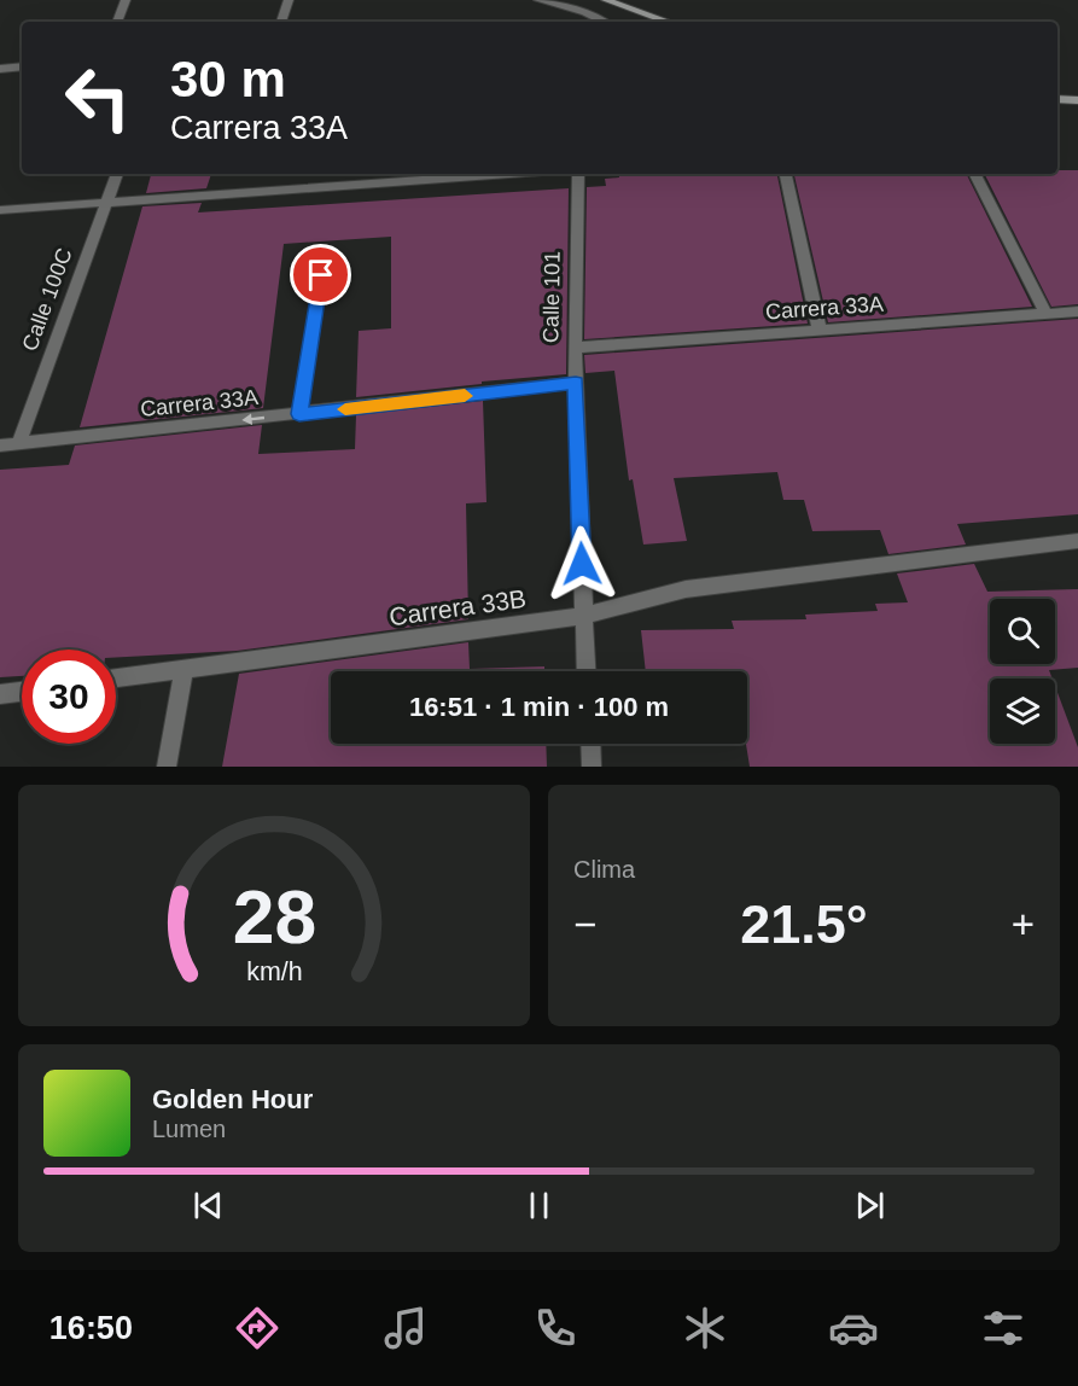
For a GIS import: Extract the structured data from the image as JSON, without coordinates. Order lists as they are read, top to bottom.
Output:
{
  "streets": {
    "street": [
      "Calle 101",
      "Calle 100C",
      "Carrera 33A",
      "Carrera 33B"
    ]
  },
  "crossings": [
    ["Calle 101", "Carrera 33A"],
    ["Calle 101", "Carrera 33B"],
    ["Calle 100C", "Carrera 33A"]
  ],
  "page": {
    "turn": ["30 m", "Carrera 33A"],
    "limit": "30",
    "trip": "16:51 · 1 min · 100 m",
    "tile": "Clima",
    "heat": ["−", "21.5°", "+"],
    "song": ["Golden Hour", "Lumen"],
    "tabs": "16:50",
    "gauge": ["28", "km/h"]
  }
}
